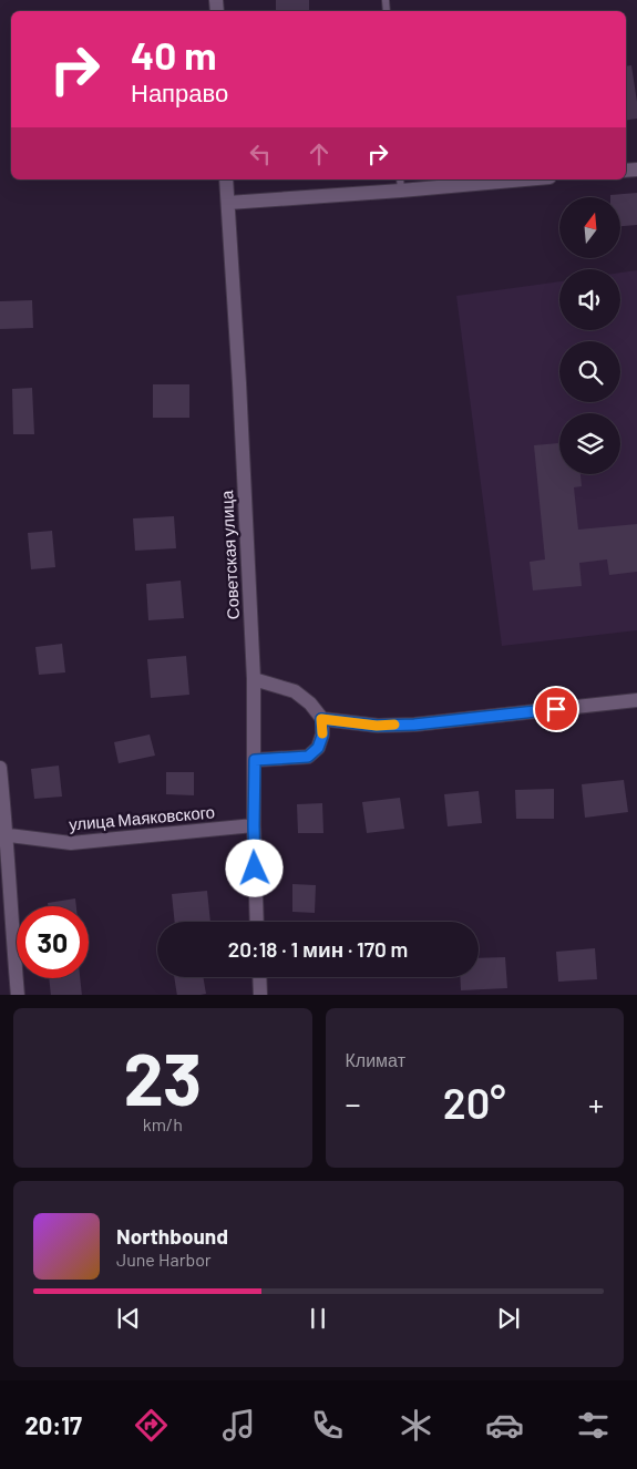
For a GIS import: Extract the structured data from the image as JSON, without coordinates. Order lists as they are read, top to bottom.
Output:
{
  "streets": {
    "street": ["Советская улица", "улица Маяковского"]
  },
  "crossings": [
    ["Советская улица", "улица Маяковского"]
  ],
  "north": "top",
  "page": {
    "turn": ["40 m", "Направо"],
    "limit": "30",
    "trip": "20:18 · 1 мин · 170 m",
    "tile": [
      ["23", "km/h"],
      "Климат"
    ],
    "heat": ["−", "20°", "+"],
    "song": ["Northbound", "June Harbor"],
    "tabs": "20:17"
  }
}
